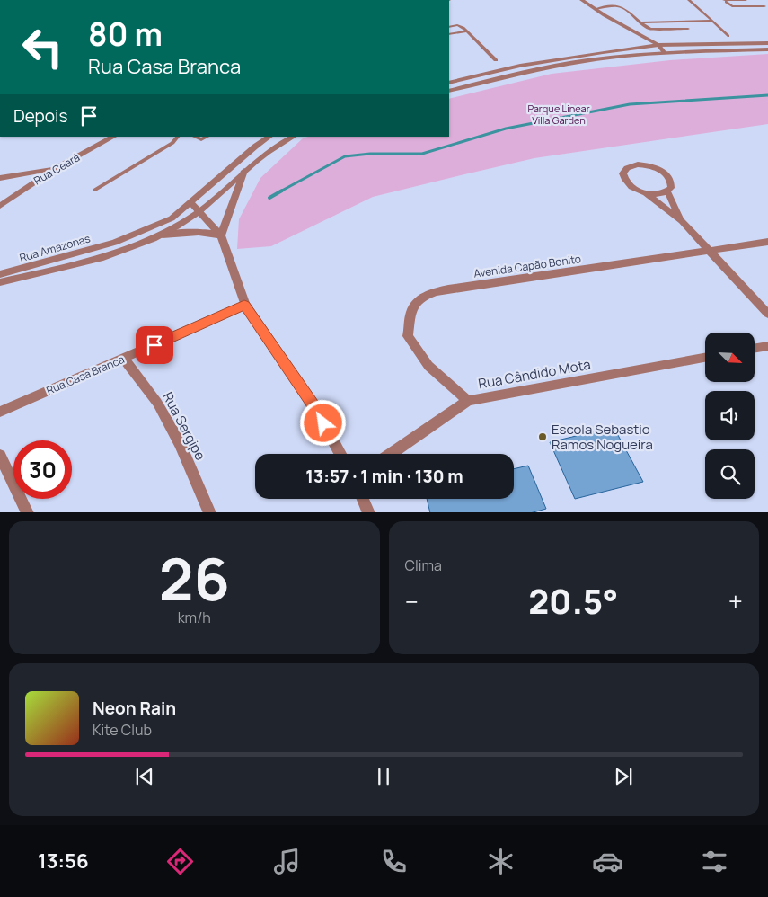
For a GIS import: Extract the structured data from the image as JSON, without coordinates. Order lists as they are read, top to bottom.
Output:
{
  "streets": {
    "street": [
      "Rua Ceará",
      "Rua Amazonas",
      "Avenida Capão Bonito",
      "Rua Cândido Mota",
      "Rua Casa Branca",
      "Rua Sergipe"
    ]
  },
  "crossings": [
    ["Avenida Capão Bonito", "Rua Cândido Mota"],
    ["Rua Casa Branca", "Rua Sergipe"]
  ],
  "parks": ["Parque Linear Villa Garden"],
  "places": ["Escola Sebastio Ramos Nogueira"],
  "north": "bottom right",
  "page": {
    "turn": ["80 m", "Rua Casa Branca"],
    "then": "Depois",
    "limit": "30",
    "trip": "13:57 · 1 min · 130 m",
    "tile": [
      ["26", "km/h"],
      "Clima"
    ],
    "heat": ["−", "20.5°", "+"],
    "song": ["Neon Rain", "Kite Club"],
    "tabs": "13:56"
  }
}
